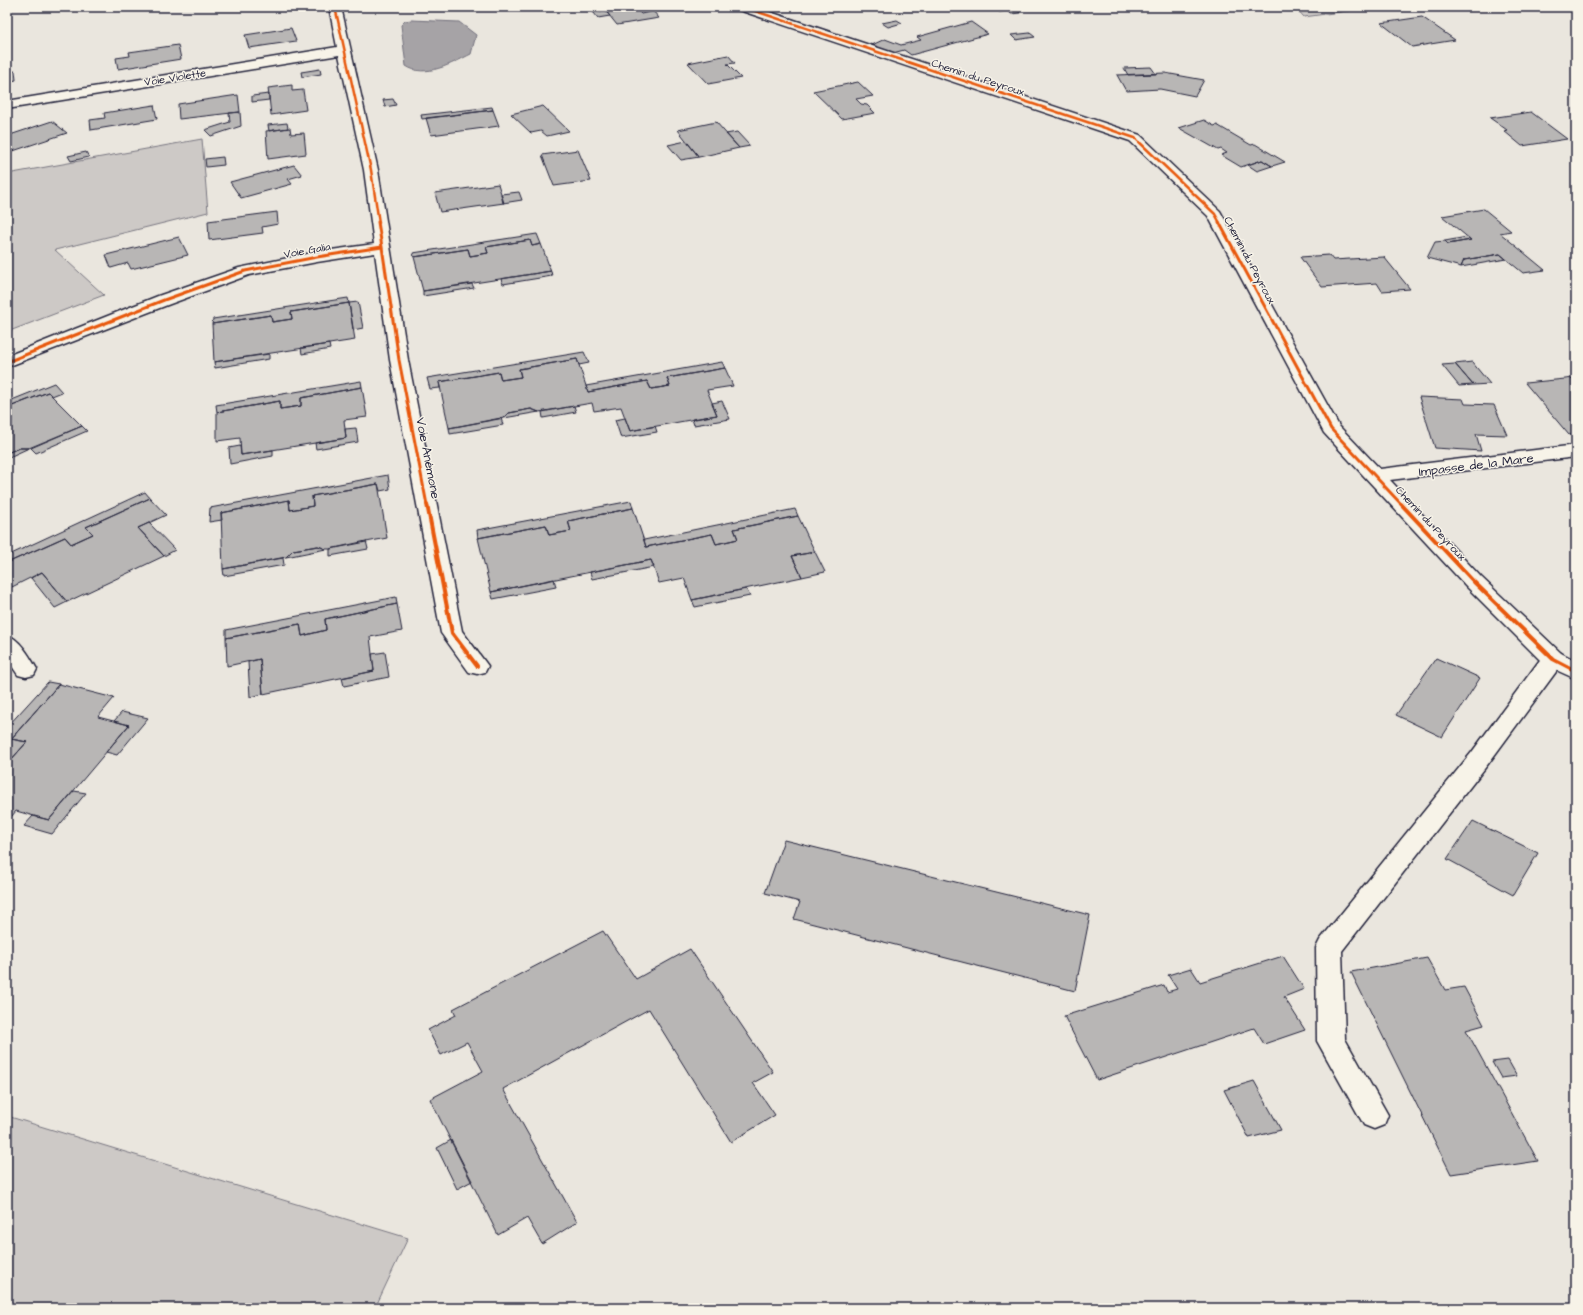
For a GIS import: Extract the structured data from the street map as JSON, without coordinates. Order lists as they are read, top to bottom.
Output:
{
  "streets": {
    "street": [
      "Voie Violette",
      "Chemin du Peyroux",
      "Voie Galia",
      "Voie Anémone",
      "Impasse de la Mare"
    ]
  },
  "crossings": [
    ["Chemin du Peyroux", "Impasse de la Mare"],
    ["Voie Galia", "Voie Anémone"]
  ]
}
